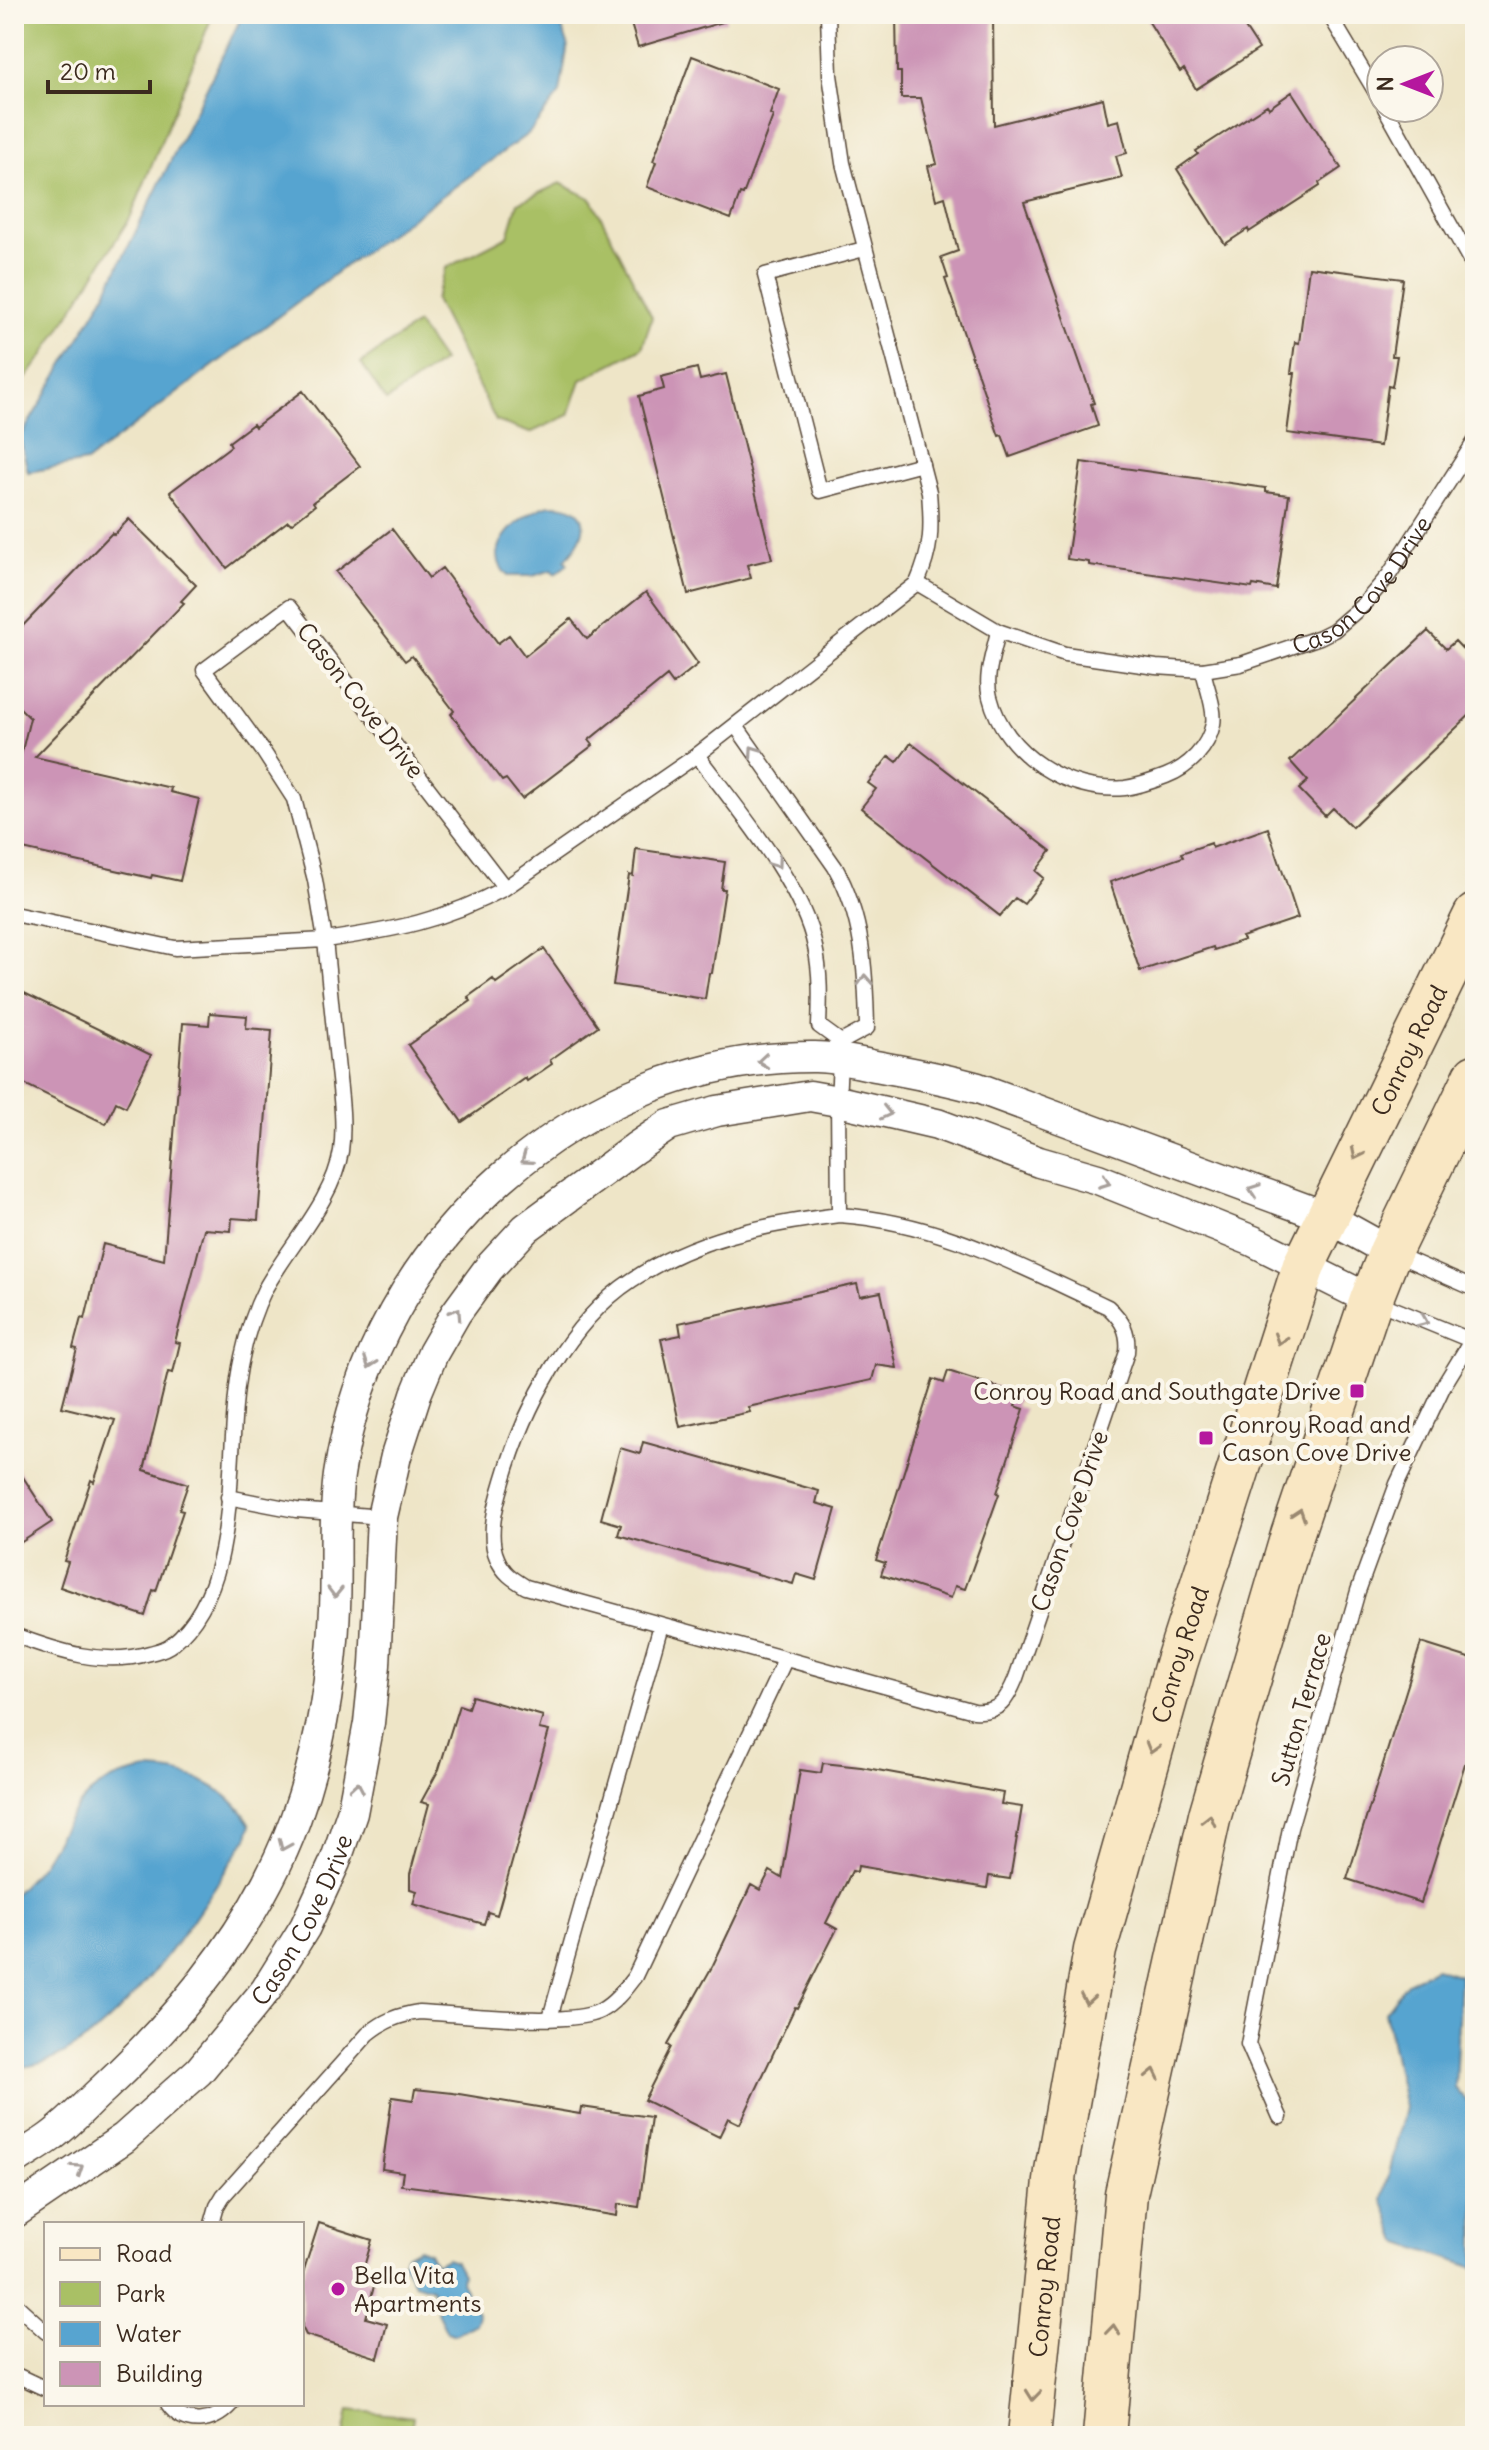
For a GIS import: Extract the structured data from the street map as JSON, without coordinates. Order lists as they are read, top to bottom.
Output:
{
  "streets": {
    "main road": ["Conroy Road"],
    "street": ["Cason Cove Drive"],
    "lane": ["Sutton Terrace"]
  },
  "crossings": [
    ["Cason Cove Drive", "Conroy Road"]
  ],
  "places": {
    "transit": ["Conroy Road and Southgate Drive", "Conroy Road and Cason Cove Drive"],
    "other": ["Bella Vita Apartments"]
  },
  "legend": [
    "Road",
    "Park",
    "Water",
    "Building"
  ],
  "scale_bar": "20 m",
  "north": "left"
}
